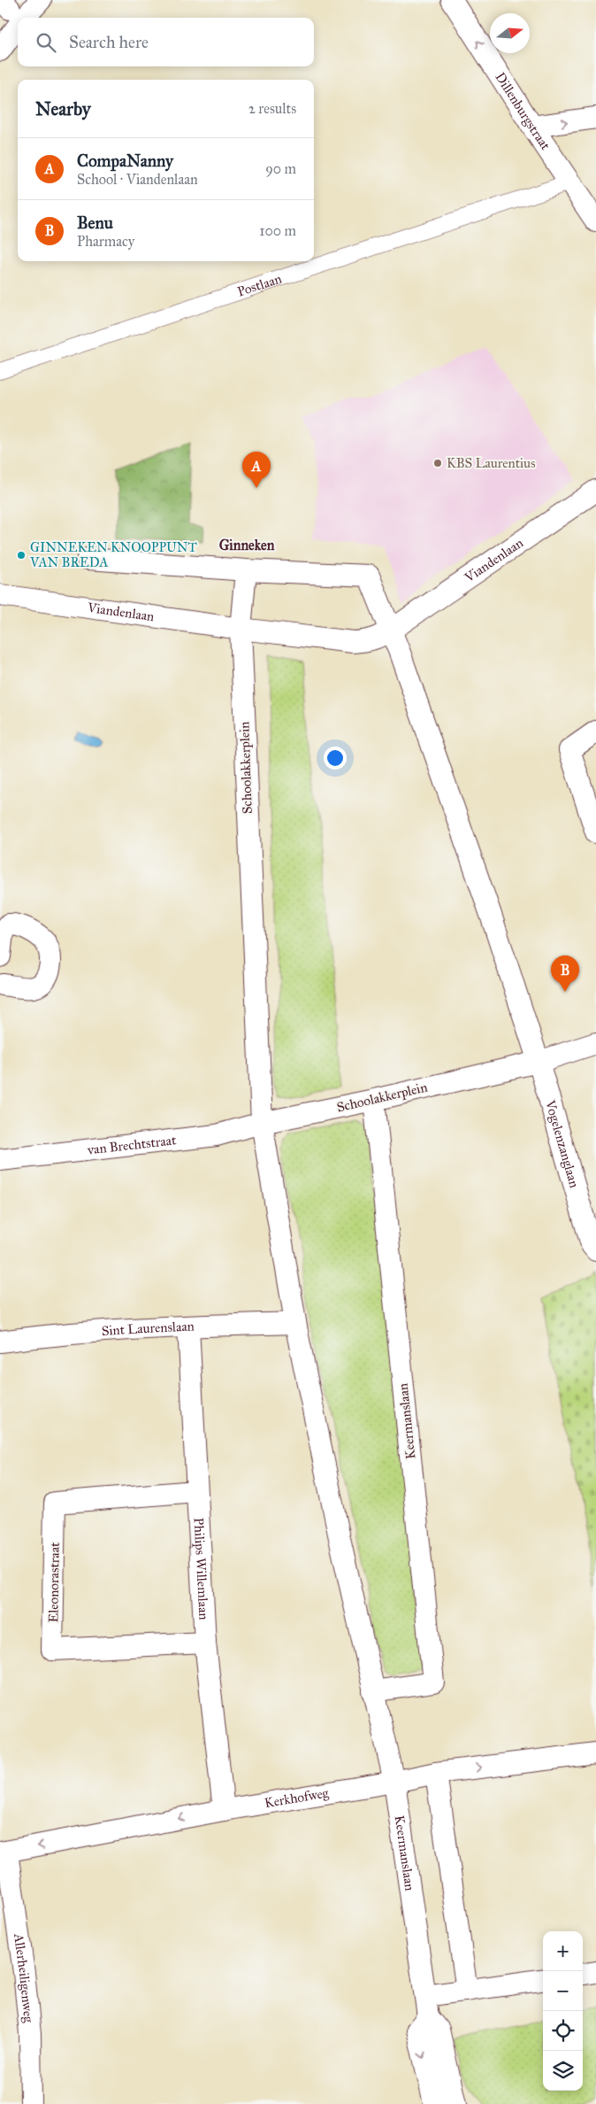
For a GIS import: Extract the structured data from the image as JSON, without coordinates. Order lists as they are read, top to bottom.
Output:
{
  "streets": {
    "street": [
      "Dillenburgstraat",
      "Postlaan",
      "Viandenlaan",
      "Schoolakkerplein",
      "Vogelenzanglaan",
      "van Brechtstraat",
      "Sint Laurenslaan",
      "Keermanslaan",
      "Philips Willemlaan",
      "Eleonorastraat",
      "Kerkhofweg",
      "Allerheiligenweg"
    ]
  },
  "crossings": [
    ["Dillenburgstraat", "Postlaan"],
    ["Viandenlaan", "Schoolakkerplein"],
    ["Schoolakkerplein", "Vogelenzanglaan"],
    ["Schoolakkerplein", "van Brechtstraat"],
    ["Schoolakkerplein", "Keermanslaan"],
    ["van Brechtstraat", "Keermanslaan"],
    ["Sint Laurenslaan", "Keermanslaan"],
    ["Sint Laurenslaan", "Philips Willemlaan"],
    ["Keermanslaan", "Kerkhofweg"],
    ["Philips Willemlaan", "Eleonorastraat"],
    ["Philips Willemlaan", "Kerkhofweg"],
    ["Kerkhofweg", "Allerheiligenweg"]
  ],
  "one_way": ["Dillenburgstraat"],
  "districts": ["Ginneken"],
  "places": ["KBS Laurentius", "GINNEKEN KNOOPPUNT VAN BREDA"],
  "north": "right",
  "page": {
    "search": "Search here",
    "heading": ["Nearby", "2 results"],
    "list": [
      {
        "mark": "A",
        "name": "CompaNanny",
        "note": "School · Viandenlaan",
        "value": "90 m"
      },
      {
        "mark": "B",
        "name": "Benu",
        "note": "Pharmacy",
        "value": "100 m"
      }
    ],
    "pins": ["A", "B"],
    "map_buttons": ["+", "−"]
  }
}
